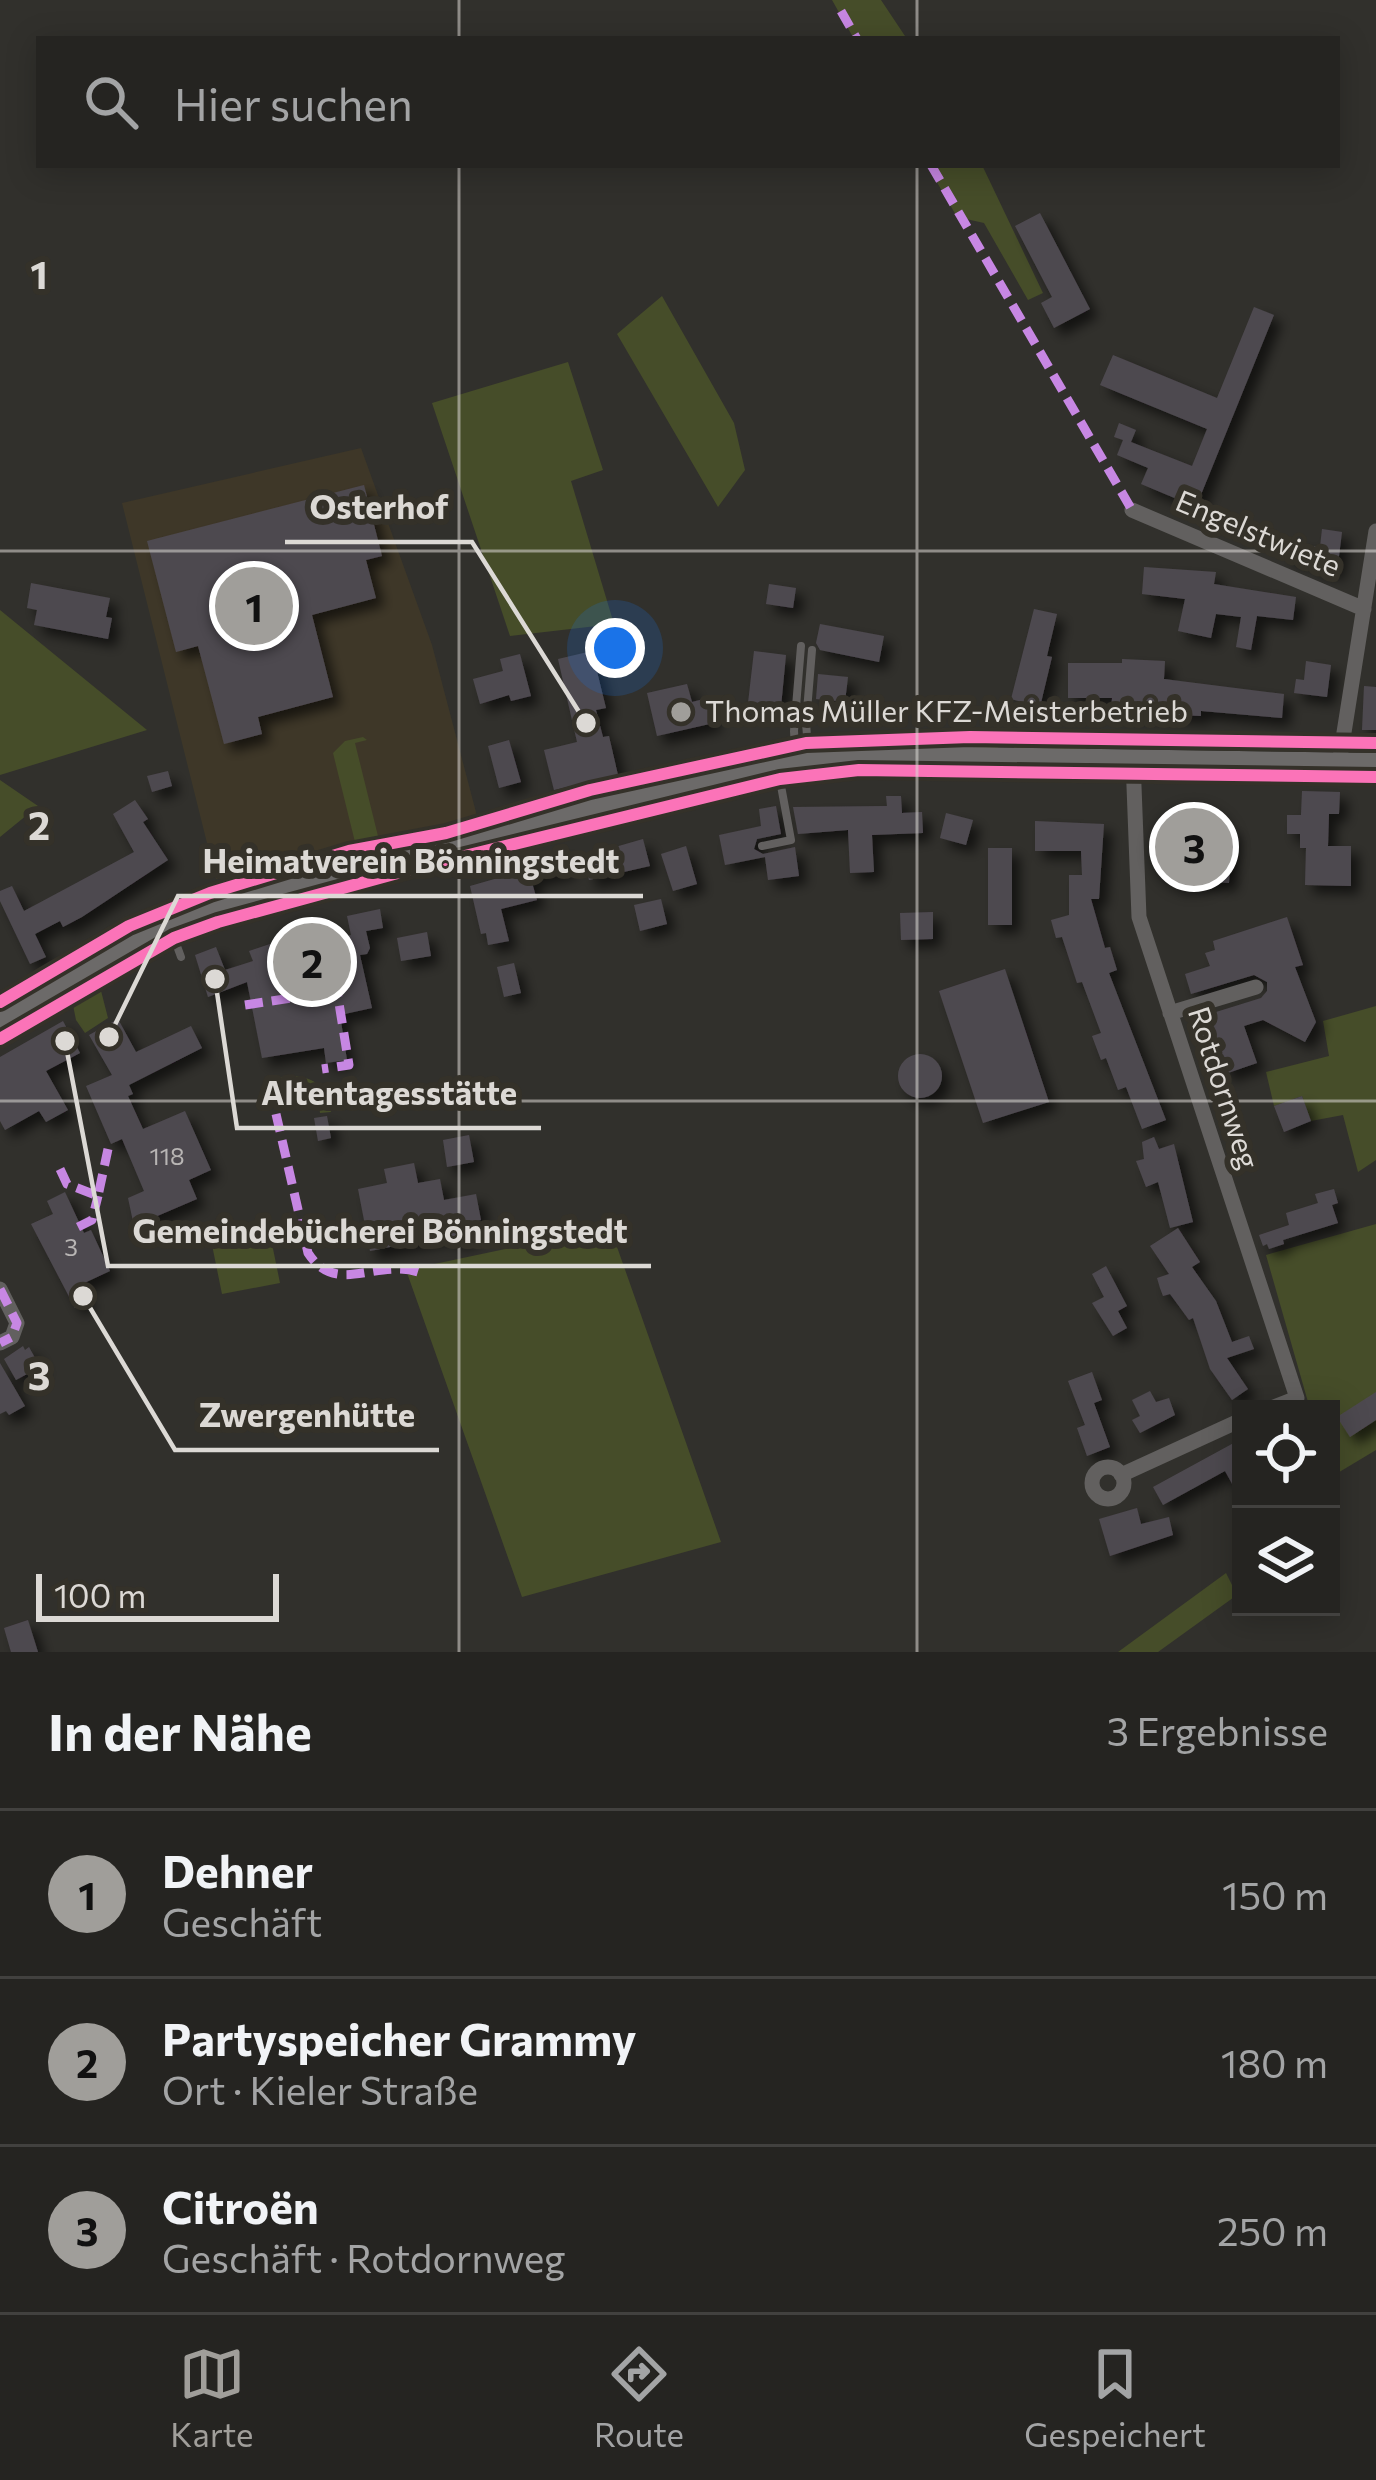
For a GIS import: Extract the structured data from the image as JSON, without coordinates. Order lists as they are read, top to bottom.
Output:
{
  "streets": {
    "street": ["Engelstwiete", "Rotdornweg"]
  },
  "places": [
    "Thomas Müller KFZ-Meisterbetrieb",
    "Osterhof",
    "Altentagesstätte",
    "Heimatverein Bönningstedt",
    "Gemeindebücherei Bönningstedt",
    "Zwergenhütte"
  ],
  "house_numbers": ["118", "3"],
  "scale_bar": "100 m",
  "page": {
    "search": "Hier suchen",
    "pins": ["1", "3", "2"],
    "scale": "100 m",
    "heading": ["In der Nähe", "3 Ergebnisse"],
    "list": [
      {
        "mark": "1",
        "name": "Dehner",
        "note": "Geschäft",
        "value": "150 m"
      },
      {
        "mark": "2",
        "name": "Partyspeicher Grammy",
        "note": "Ort · Kieler Straße",
        "value": "180 m"
      },
      {
        "mark": "3",
        "name": "Citroën",
        "note": "Geschäft · Rotdornweg",
        "value": "250 m"
      }
    ],
    "nav": ["Karte", "Route", "Gespeichert"]
  },
  "grid": {
    "rows": ["1", "2", "3"]
  }
}
